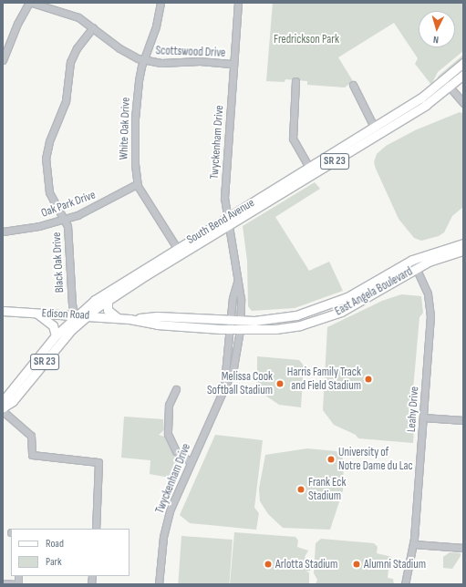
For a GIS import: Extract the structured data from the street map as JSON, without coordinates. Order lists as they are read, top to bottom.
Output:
{
  "streets": {
    "main road": [
      "SR 23",
      "South Bend Avenue",
      "East Angela Boulevard",
      "Edison Road"
    ],
    "street": [
      "Scottswood Drive",
      "White Oak Drive",
      "Twyckenham Drive",
      "Oak Park Drive",
      "Black Oak Drive",
      "Leahy Drive"
    ]
  },
  "crossings": [
    ["Scottswood Drive", "White Oak Drive"],
    ["Scottswood Drive", "Twyckenham Drive"],
    ["Scottswood Drive", "Black Oak Drive"],
    ["White Oak Drive", "Oak Park Drive"],
    ["Twyckenham Drive", "South Bend Avenue"],
    ["Twyckenham Drive", "East Angela Boulevard"],
    ["Twyckenham Drive", "Edison Road"],
    ["Oak Park Drive", "Black Oak Drive"],
    ["South Bend Avenue", "Black Oak Drive"],
    ["South Bend Avenue", "Edison Road"],
    ["Black Oak Drive", "Edison Road"],
    ["East Angela Boulevard", "Edison Road"],
    ["East Angela Boulevard", "Leahy Drive"]
  ],
  "parks": ["Fredrickson Park"],
  "places": [
    "Harris Family Track and Field Stadium",
    "Melissa Cook Softball Stadium",
    "University of Notre Dame du Lac",
    "Frank Eck Stadium",
    "Arlotta Stadium",
    "Alumni Stadium"
  ],
  "legend": ["Road", "Park"],
  "north": "bottom"
}
